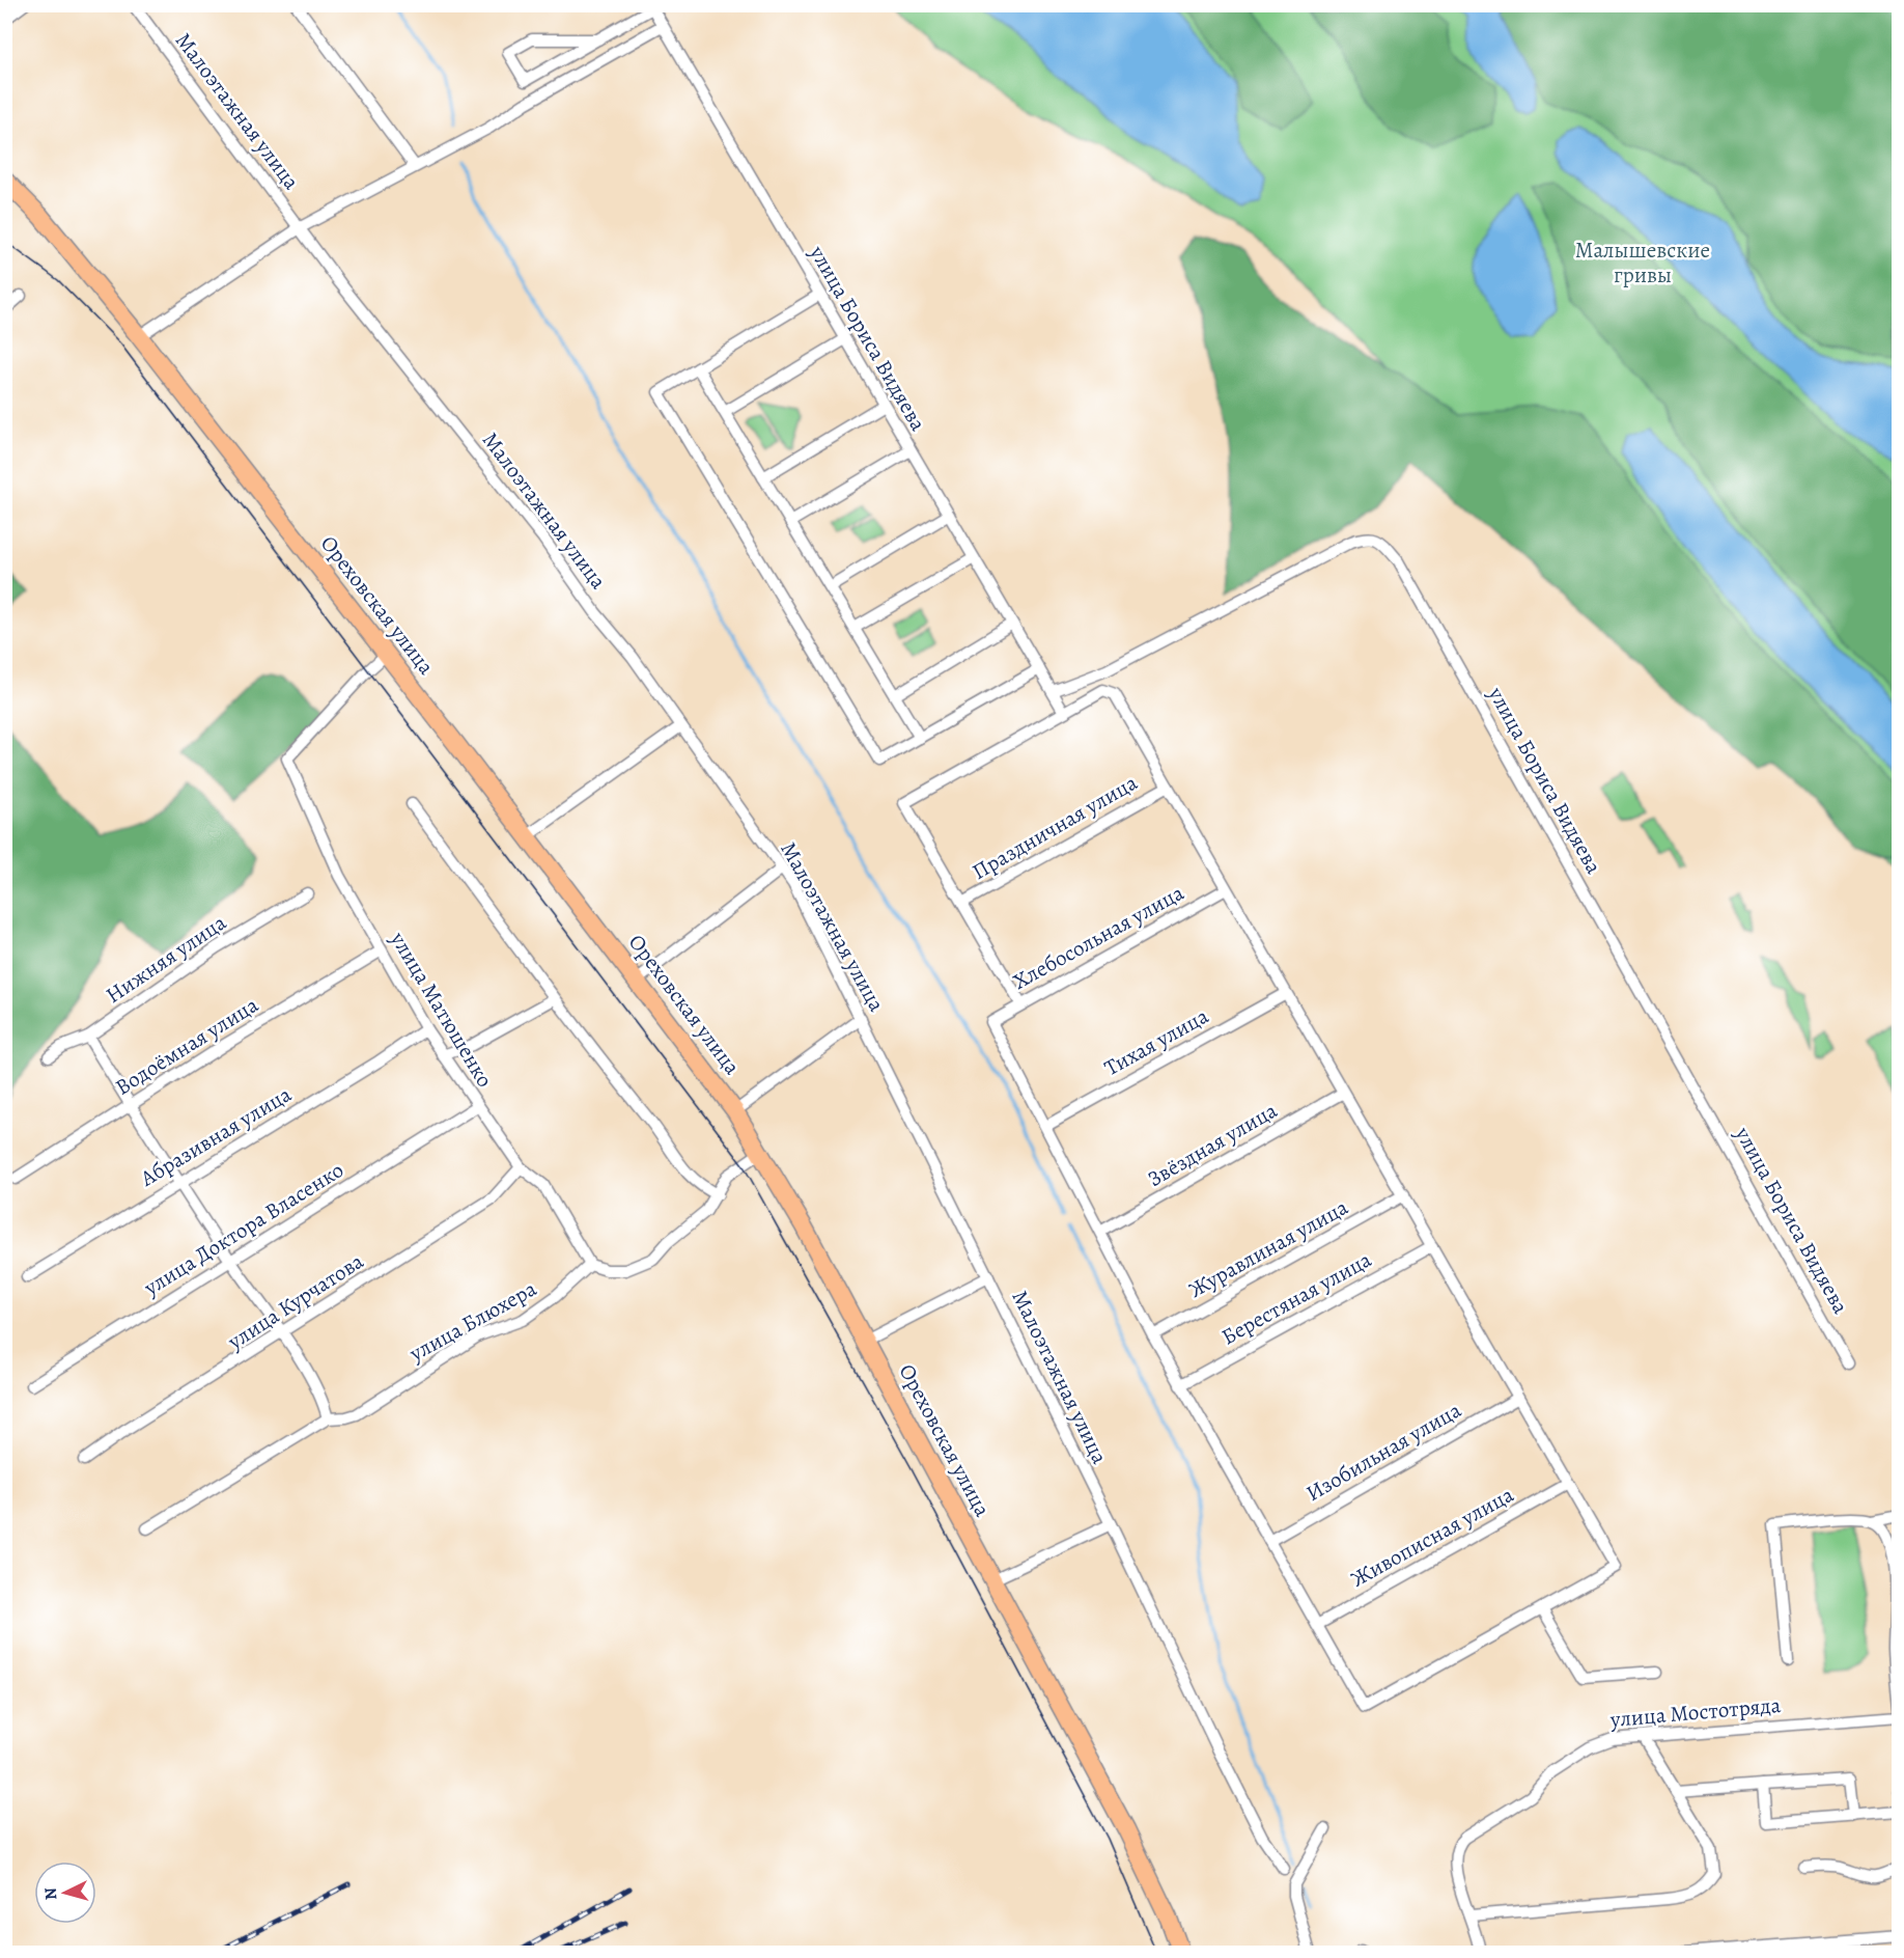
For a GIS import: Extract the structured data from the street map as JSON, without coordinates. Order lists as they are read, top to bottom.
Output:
{
  "streets": {
    "main road": ["Ореховская улица"],
    "street": [
      "Малоэтажная улица",
      "улица Бориса Видяева",
      "Праздничная улица",
      "Хлебосольная улица",
      "Нижняя улица",
      "улица Матюшенко",
      "Тихая улица",
      "Водоёмная улица",
      "Абразивная улица",
      "Звёздная улица",
      "улица Доктора Власенко",
      "Журавлиная улица",
      "Берестяная улица",
      "улица Курчатова",
      "улица Блюхера",
      "Изобильная улица",
      "Живописная улица",
      "улица Мостотряда"
    ]
  },
  "crossings": [
    ["Ореховская улица", "улица Матюшенко"],
    ["Хлебосольная улица", "Тихая улица"],
    ["улица Матюшенко", "Водоёмная улица"],
    ["улица Матюшенко", "Абразивная улица"],
    ["улица Матюшенко", "улица Доктора Власенко"],
    ["улица Матюшенко", "улица Курчатова"],
    ["улица Матюшенко", "улица Блюхера"]
  ],
  "parks": ["Малышевские гривы"],
  "north": "left"
}
